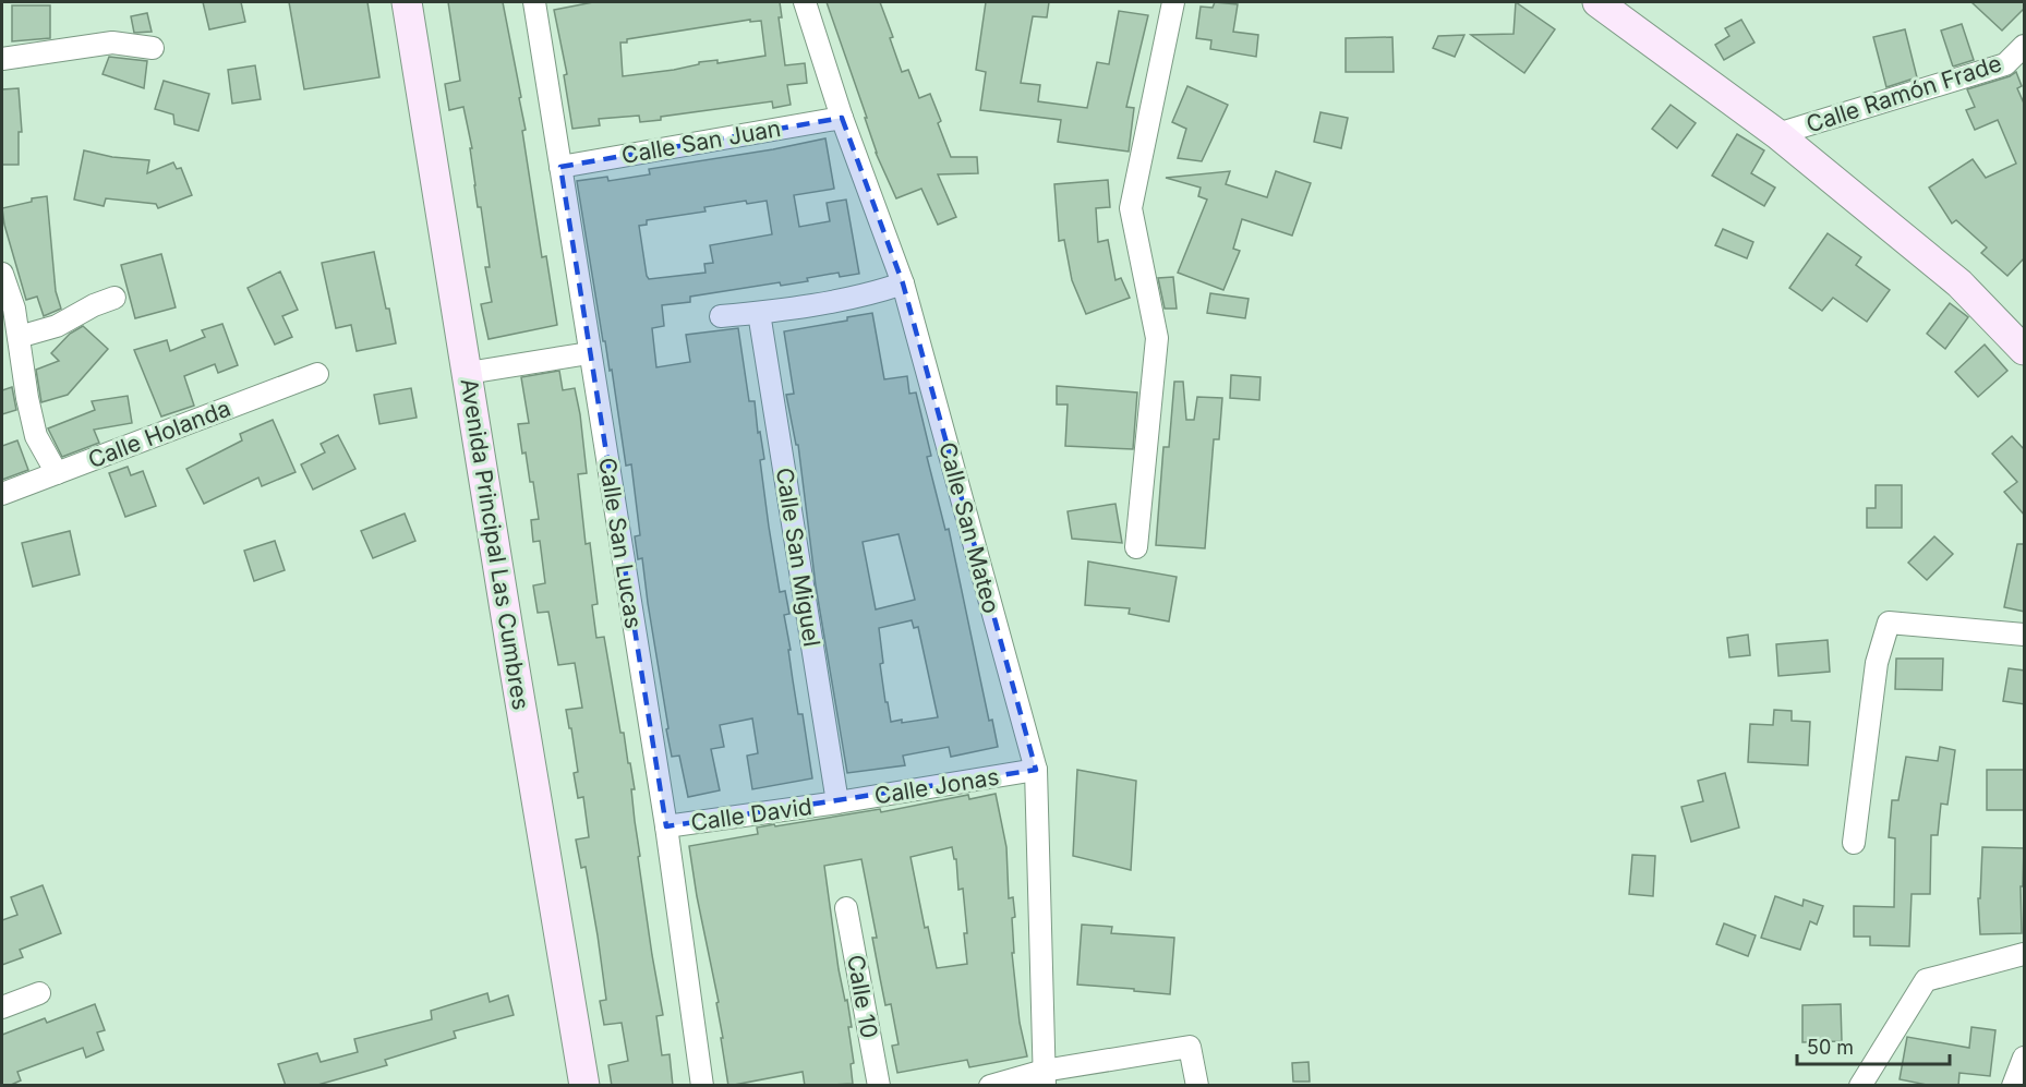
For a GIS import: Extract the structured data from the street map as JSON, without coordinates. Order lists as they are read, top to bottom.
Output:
{
  "streets": {
    "street": [
      "Calle Ramón Frade",
      "Calle San Juan",
      "Calle Holanda",
      "Calle San Mateo",
      "Calle San Lucas",
      "Avenida Principal Las Cumbres",
      "Calle San Miguel",
      "Calle Jonas",
      "Calle David",
      "Calle 10"
    ]
  },
  "crossings": [
    ["Calle San Juan", "Calle San Mateo"],
    ["Calle San Juan", "Calle San Lucas"],
    ["Calle San Mateo", "Calle Jonas"],
    ["Calle San Lucas", "Calle David"],
    ["Calle San Miguel", "Calle Jonas"],
    ["Calle San Miguel", "Calle David"],
    ["Calle Jonas", "Calle David"]
  ],
  "scale_bar": "50 m"
}
